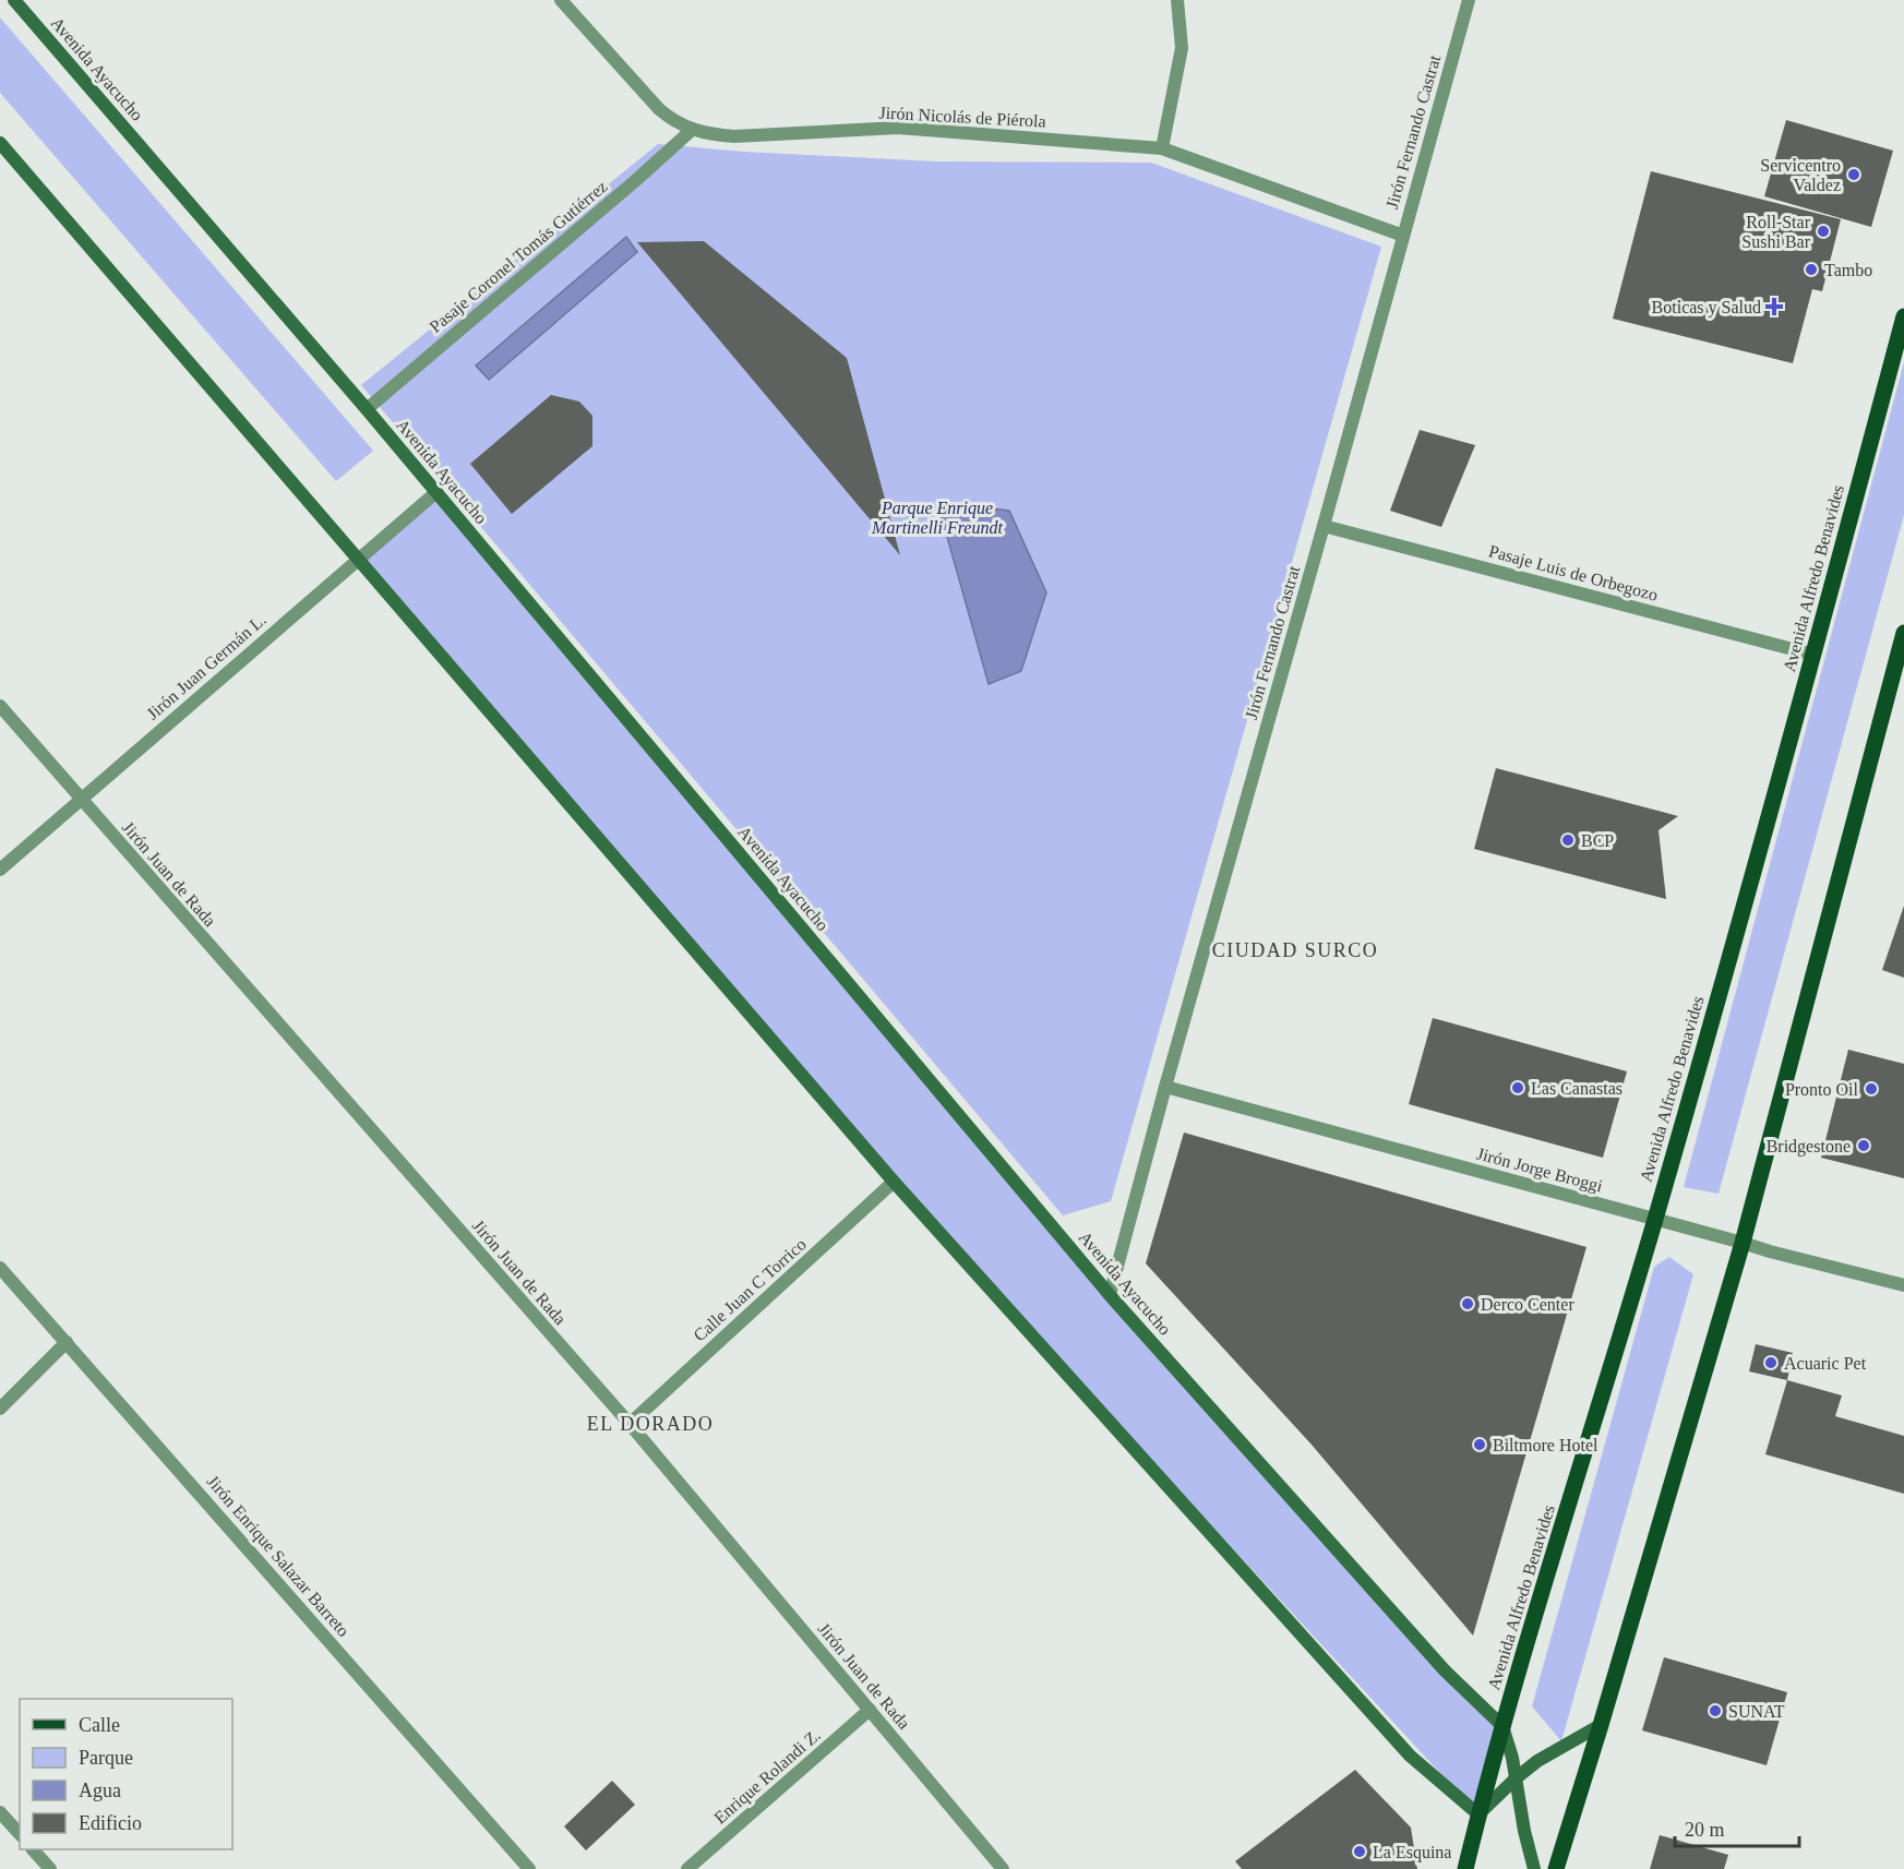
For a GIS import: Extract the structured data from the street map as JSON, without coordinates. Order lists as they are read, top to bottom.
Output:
{
  "streets": {
    "main road": ["Avenida Ayacucho", "Avenida Alfredo Benavides"],
    "street": [
      "Jirón Nicolás de Piérola",
      "Jirón Fernando Castrat",
      "Pasaje Coronel Tomás Gutiérrez",
      "Pasaje Luis de Orbegozo",
      "Jirón Juan Germán L.",
      "Jirón Juan de Rada",
      "Jirón Jorge Broggi",
      "Calle Juan C Torrico",
      "Jirón Enrique Salazar Barreto",
      "Enrique Rolandi Z."
    ]
  },
  "crossings": [
    ["Avenida Ayacucho", "Jirón Fernando Castrat"],
    ["Avenida Ayacucho", "Pasaje Coronel Tomás Gutiérrez"],
    ["Avenida Ayacucho", "Avenida Alfredo Benavides"],
    ["Avenida Ayacucho", "Jirón Juan Germán L."],
    ["Jirón Nicolás de Piérola", "Jirón Fernando Castrat"],
    ["Jirón Nicolás de Piérola", "Pasaje Coronel Tomás Gutiérrez"],
    ["Jirón Fernando Castrat", "Pasaje Luis de Orbegozo"],
    ["Jirón Fernando Castrat", "Jirón Jorge Broggi"],
    ["Pasaje Luis de Orbegozo", "Avenida Alfredo Benavides"],
    ["Avenida Alfredo Benavides", "Jirón Jorge Broggi"],
    ["Jirón Juan Germán L.", "Jirón Juan de Rada"],
    ["Jirón Juan de Rada", "Calle Juan C Torrico"],
    ["Jirón Juan de Rada", "Enrique Rolandi Z."]
  ],
  "districts": ["CIUDAD SURCO", "EL DORADO"],
  "parks": ["Parque Enrique Martinelli Freundt"],
  "places": {
    "other": [
      "Servicentro Valdez",
      "Roll-Star Sushi Bar",
      "Tambo",
      "BCP",
      "Las Canastas",
      "Pronto Oil",
      "Bridgestone",
      "Derco Center",
      "Acuaric Pet",
      "Biltmore Hotel",
      "SUNAT",
      "La Esquina"
    ],
    "health": ["Boticas y Salud"]
  },
  "legend": [
    "Calle",
    "Parque",
    "Agua",
    "Edificio"
  ],
  "scale_bar": "20 m"
}
